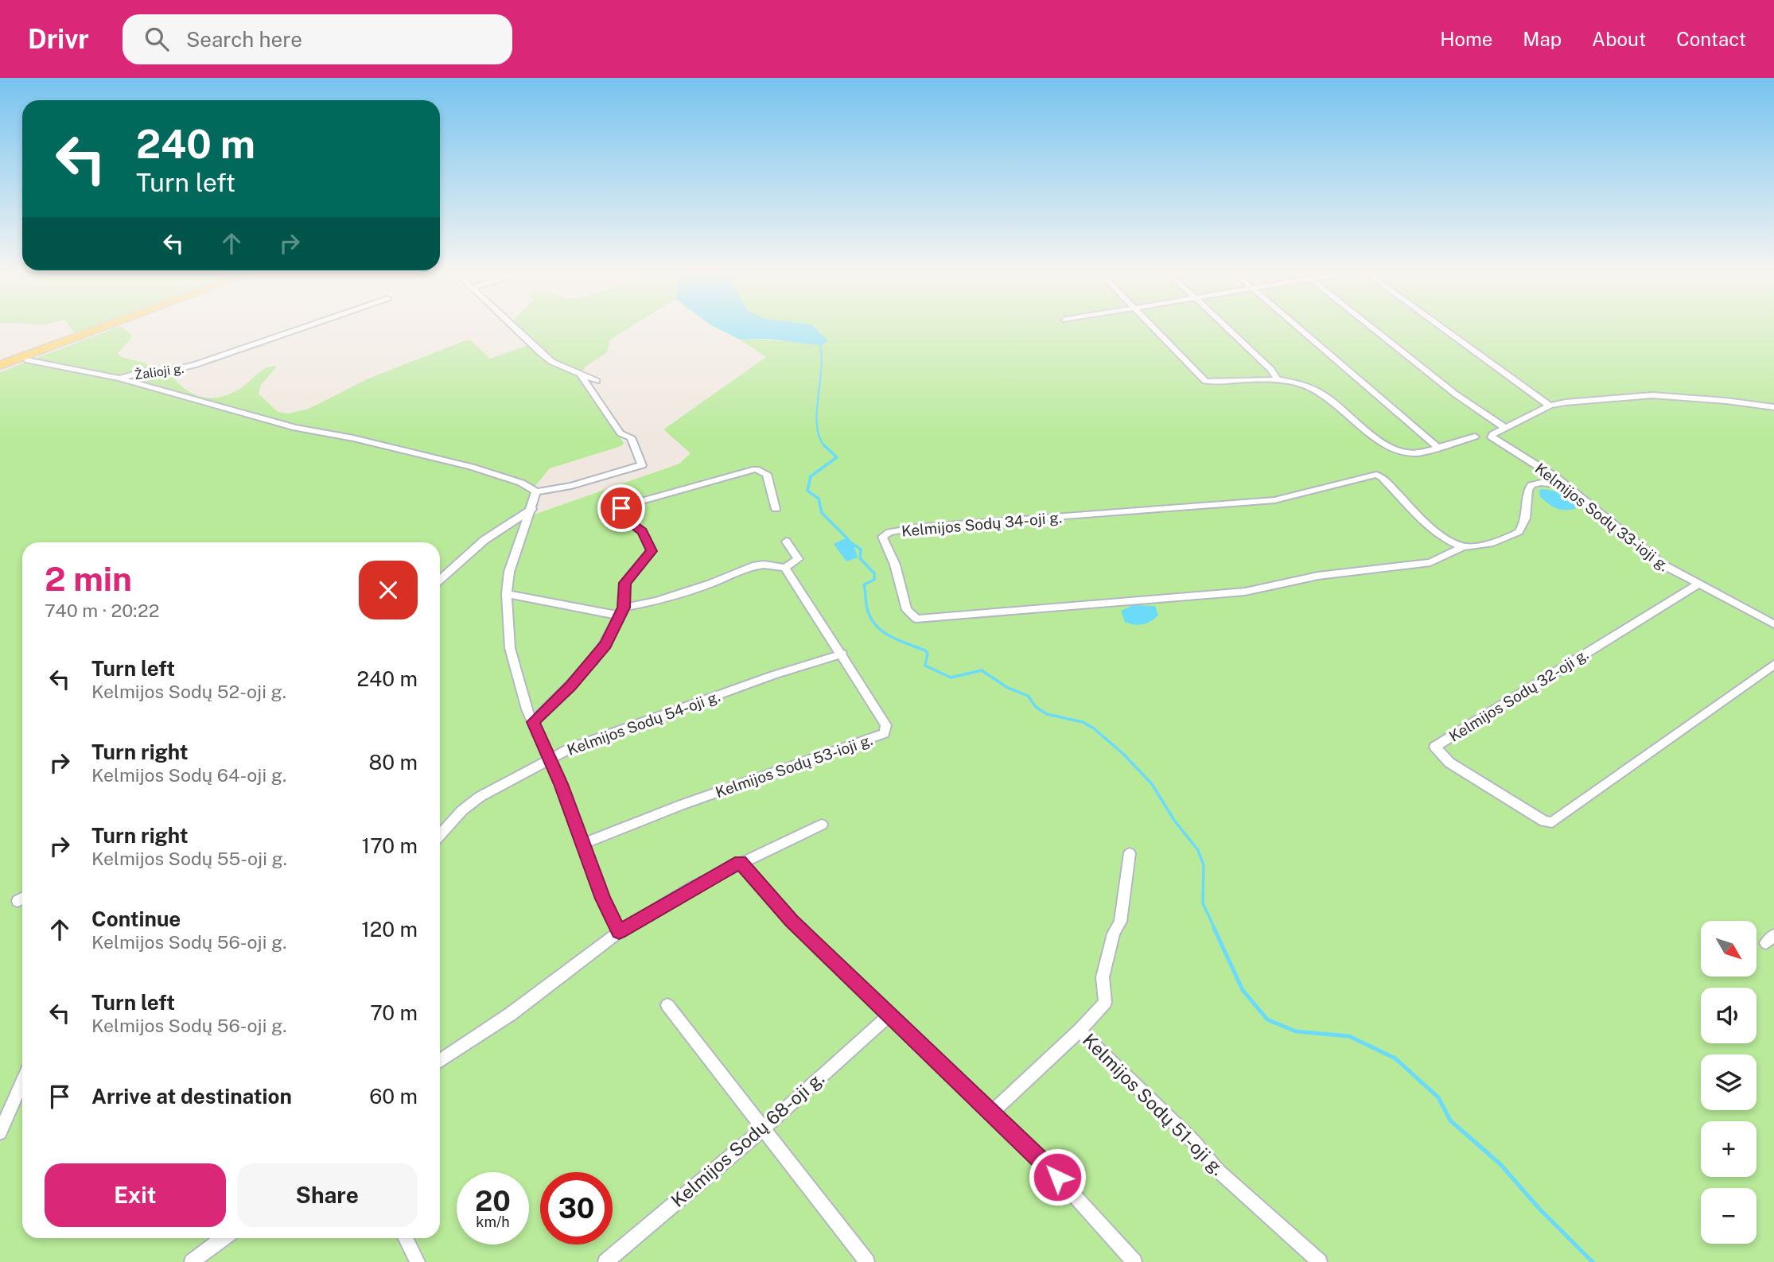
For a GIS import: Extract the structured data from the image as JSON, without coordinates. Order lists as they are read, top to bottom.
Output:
{
  "streets": {
    "street": [
      "Žalioji g.",
      "Kelmijos Sodų 33-ioji g.",
      "Kelmijos Sodų 34-oji g.",
      "Kelmijos Sodų 32-oji g.",
      "Kelmijos Sodų 54-oji g.",
      "Kelmijos Sodų 53-ioji g.",
      "Kelmijos Sodų 51-oji g.",
      "Kelmijos Sodų 68-oji g."
    ]
  },
  "crossings": [
    ["Kelmijos Sodų 33-ioji g.", "Kelmijos Sodų 34-oji g."],
    ["Kelmijos Sodų 33-ioji g.", "Kelmijos Sodų 32-oji g."],
    ["Kelmijos Sodų 54-oji g.", "Kelmijos Sodų 53-ioji g."]
  ],
  "north": "bottom right",
  "page": {
    "header": "Drivr",
    "search": "Search here",
    "nav": [
      "Home",
      "Map",
      "About",
      "Contact"
    ],
    "turn": ["240 m", "Turn left"],
    "heading": ["2 min", "740 m · 20:22"],
    "list": [
      {
        "name": "Turn left",
        "note": "Kelmijos Sodų 52-oji g.",
        "value": "240 m"
      },
      {
        "name": "Turn right",
        "note": "Kelmijos Sodų 64-oji g.",
        "value": "80 m"
      },
      {
        "name": "Turn right",
        "note": "Kelmijos Sodų 55-oji g.",
        "value": "170 m"
      },
      {
        "name": "Continue",
        "note": "Kelmijos Sodų 56-oji g.",
        "value": "120 m"
      },
      {
        "name": "Turn left",
        "note": "Kelmijos Sodų 56-oji g.",
        "value": "70 m"
      },
      {
        "name": "Arrive at destination",
        "value": "60 m"
      }
    ],
    "map_buttons": ["+", "−"],
    "buttons": ["Exit", "Share"],
    "speed": "20 km/h",
    "limit": "30"
  }
}
